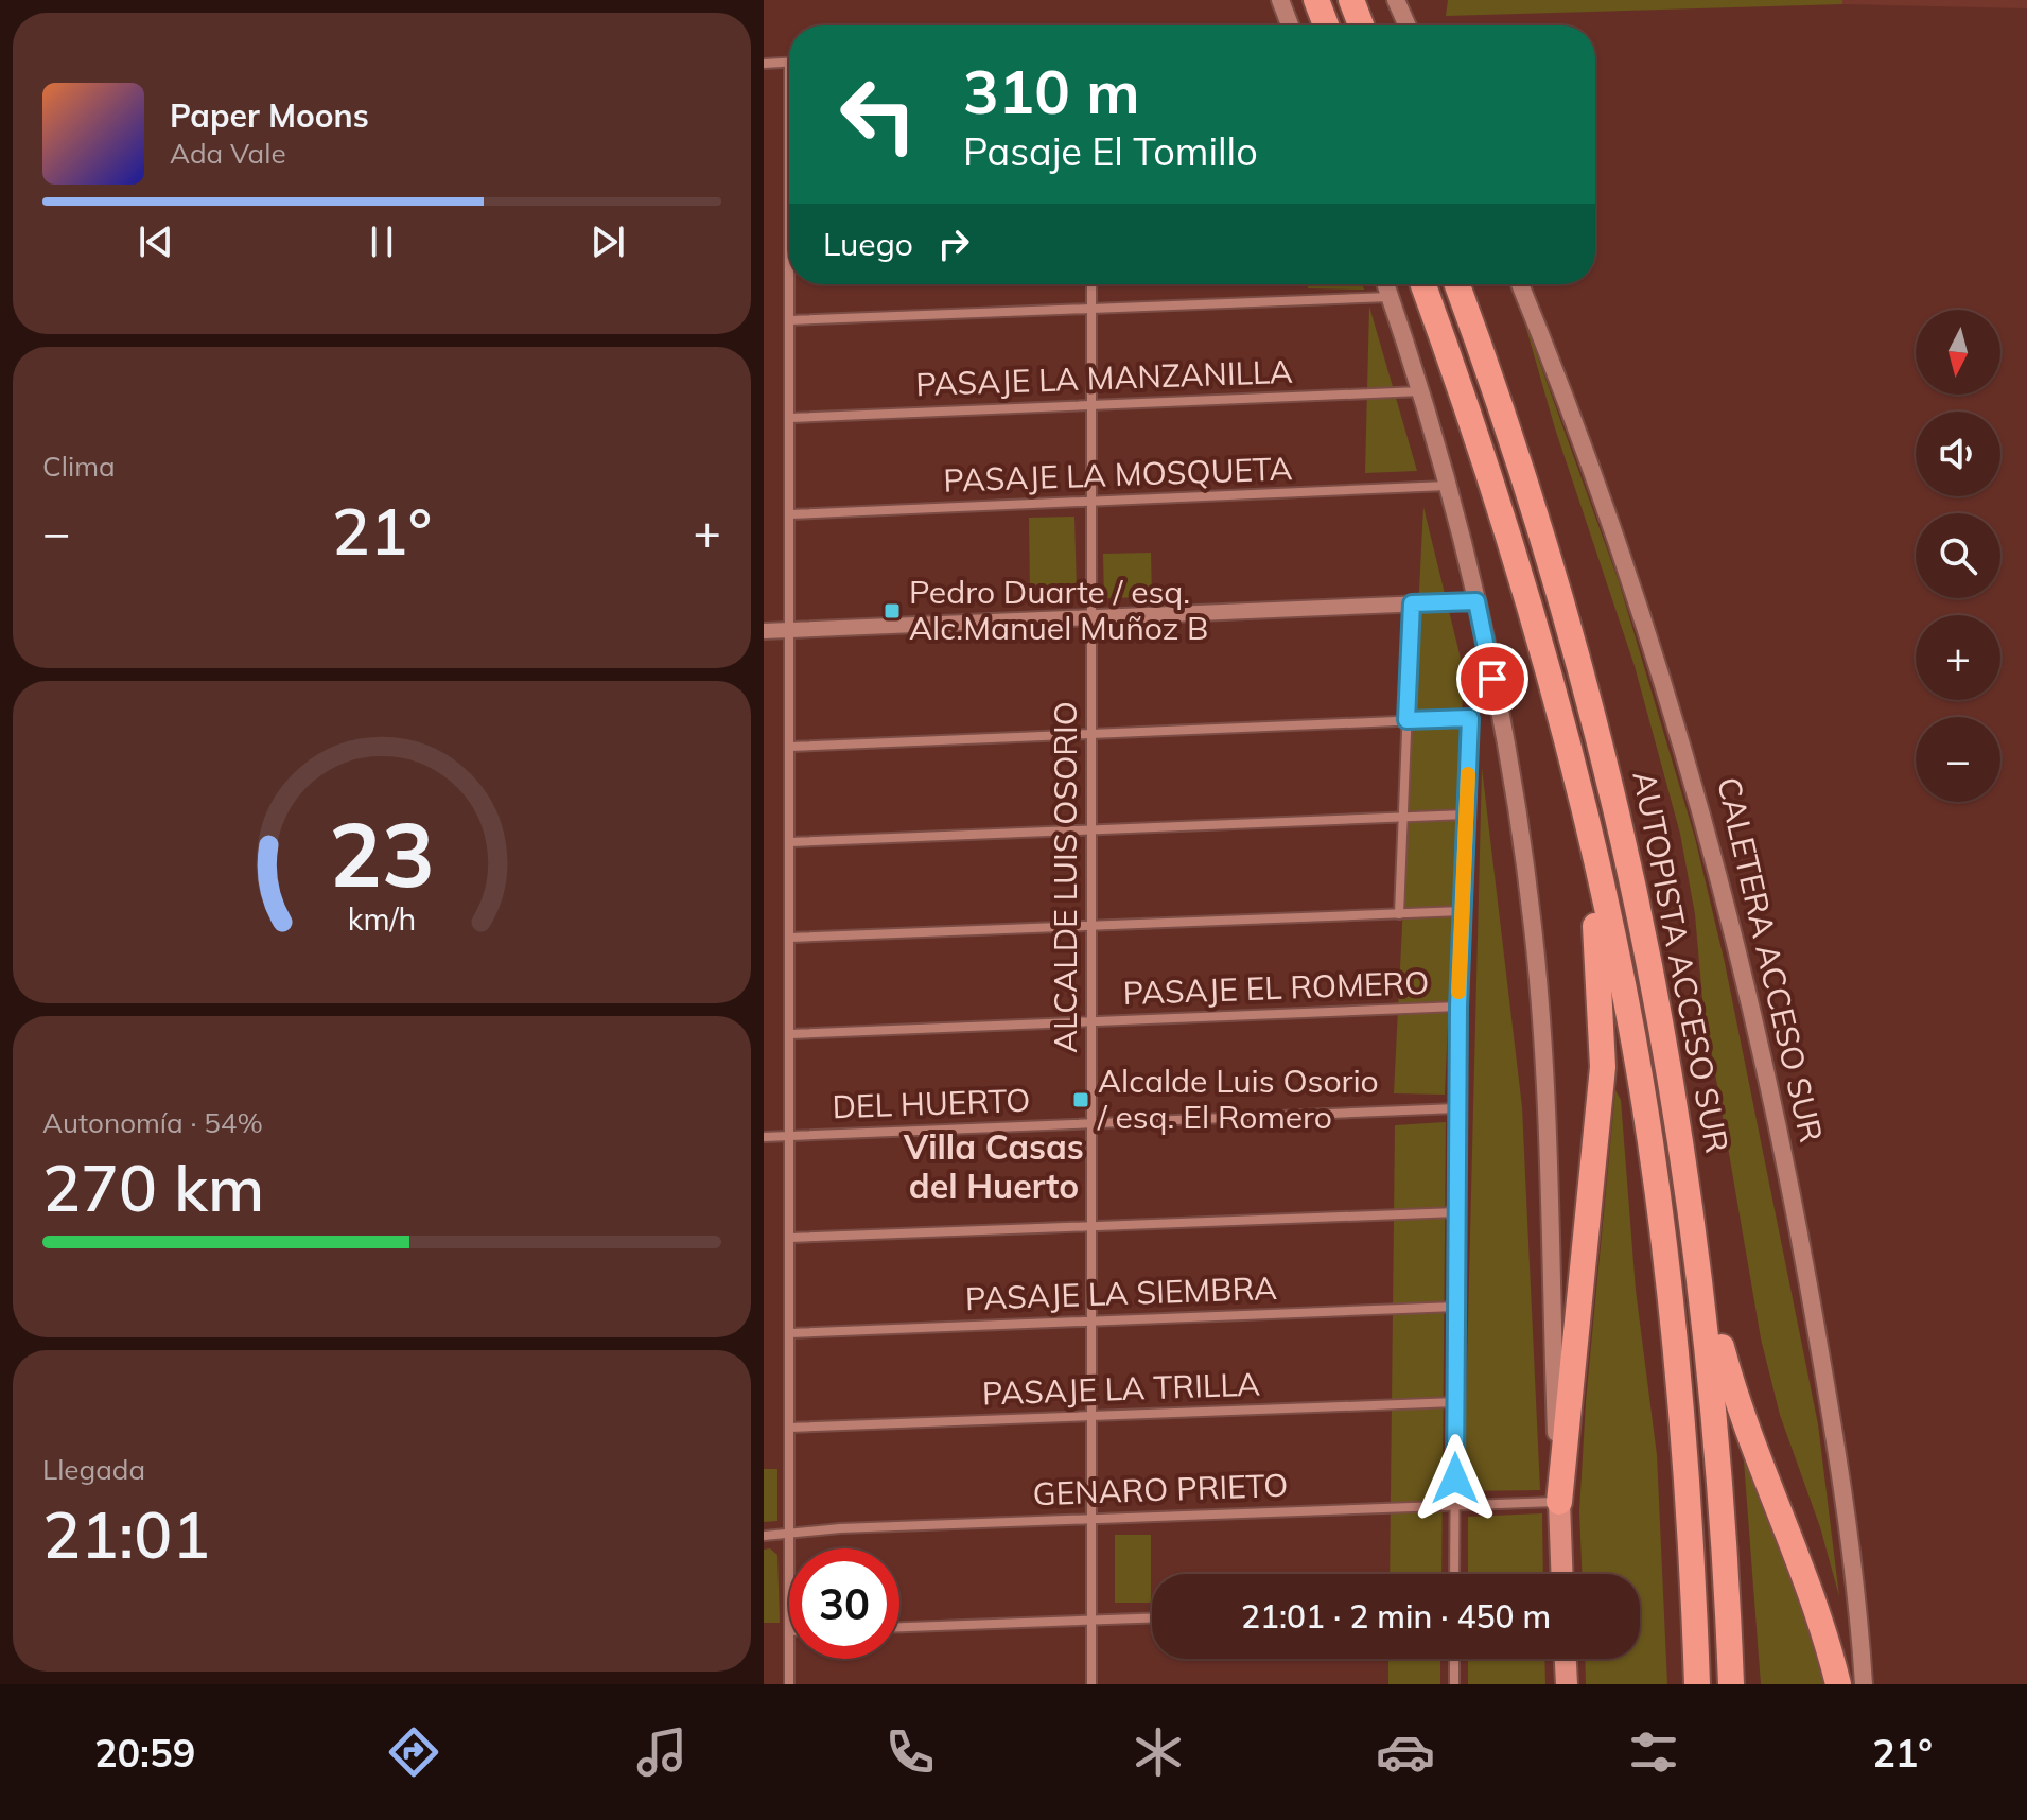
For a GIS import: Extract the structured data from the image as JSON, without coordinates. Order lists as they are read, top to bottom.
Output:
{
  "streets": {
    "highway": ["AUTOPISTA ACCESO SUR"],
    "main road": ["CALETERA ACCESO SUR"],
    "street": [
      "PASAJE LA MANZANILLA",
      "PASAJE LA MOSQUETA",
      "ALCALDE LUIS OSORIO",
      "PASAJE EL ROMERO",
      "DEL HUERTO",
      "PASAJE LA SIEMBRA",
      "PASAJE LA TRILLA",
      "GENARO PRIETO"
    ]
  },
  "crossings": [
    ["PASAJE LA MANZANILLA", "ALCALDE LUIS OSORIO"],
    ["PASAJE LA MOSQUETA", "ALCALDE LUIS OSORIO"],
    ["ALCALDE LUIS OSORIO", "PASAJE EL ROMERO"],
    ["ALCALDE LUIS OSORIO", "DEL HUERTO"],
    ["ALCALDE LUIS OSORIO", "PASAJE LA SIEMBRA"],
    ["ALCALDE LUIS OSORIO", "PASAJE LA TRILLA"],
    ["ALCALDE LUIS OSORIO", "GENARO PRIETO"]
  ],
  "districts": ["Villa Casas del Huerto"],
  "places": {
    "transit": ["Pedro Duarte / esq. Alc.Manuel Muñoz B", "Alcalde Luis Osorio / esq. El Romero"]
  },
  "north": "bottom",
  "page": {
    "turn": ["310 m", "Pasaje El Tomillo"],
    "song": ["Paper Moons", "Ada Vale"],
    "then": "Luego",
    "map_buttons": ["+", "−"],
    "tile": [
      "Clima",
      ["Autonomía · 54%", "270 km"],
      ["Llegada", "21:01"]
    ],
    "heat": ["−", "21°", "+"],
    "limit": "30",
    "trip": "21:01 · 2 min · 450 m",
    "tabs": ["20:59", "21°"],
    "gauge": ["23", "km/h"]
  }
}
